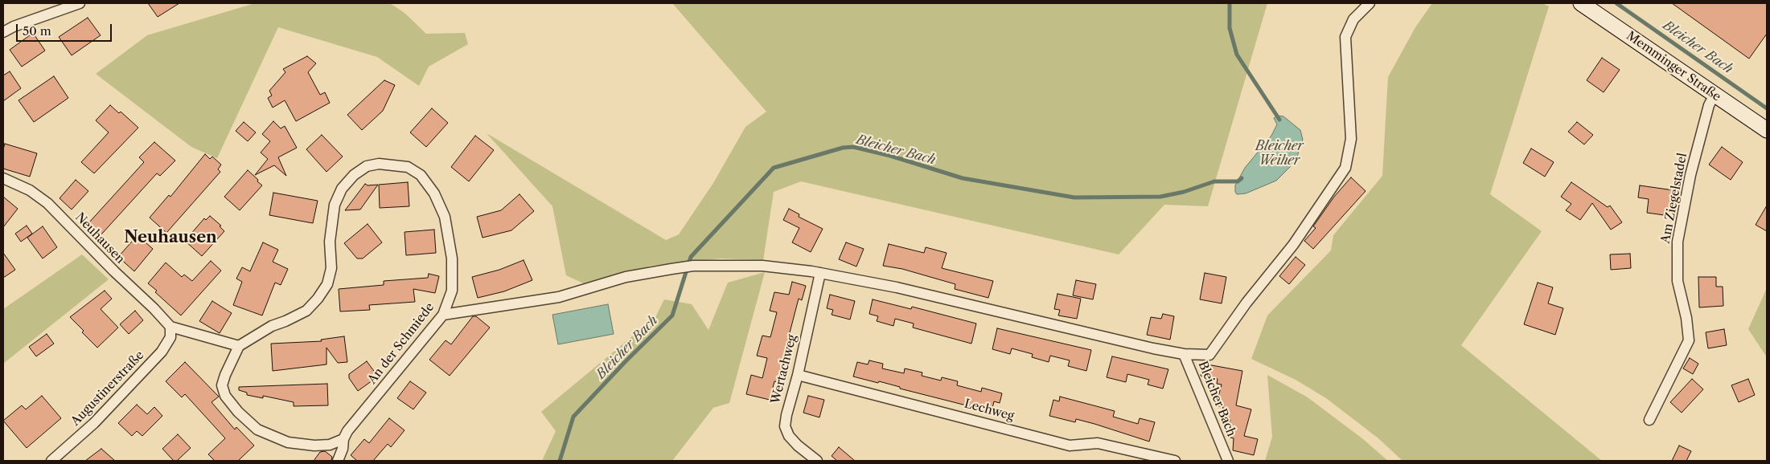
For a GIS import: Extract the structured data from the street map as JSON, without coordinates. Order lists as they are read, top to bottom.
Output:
{
  "streets": {
    "main road": ["Memminger Straße"],
    "street": [
      "Am Ziegelstadel",
      "Neuhausen",
      "An der Schmiede",
      "Wertachweg",
      "Augustinerstraße",
      "Bleicher Bach",
      "Lechweg"
    ]
  },
  "crossings": [
    ["Memminger Straße", "Am Ziegelstadel"],
    ["Neuhausen", "Augustinerstraße"],
    ["An der Schmiede", "Bleicher Bach"],
    ["Wertachweg", "Bleicher Bach"],
    ["Wertachweg", "Lechweg"]
  ],
  "districts": ["Neuhausen"],
  "water": ["Bleicher Bach", "Bleicher Weiher"],
  "scale_bar": "50 m"
}
